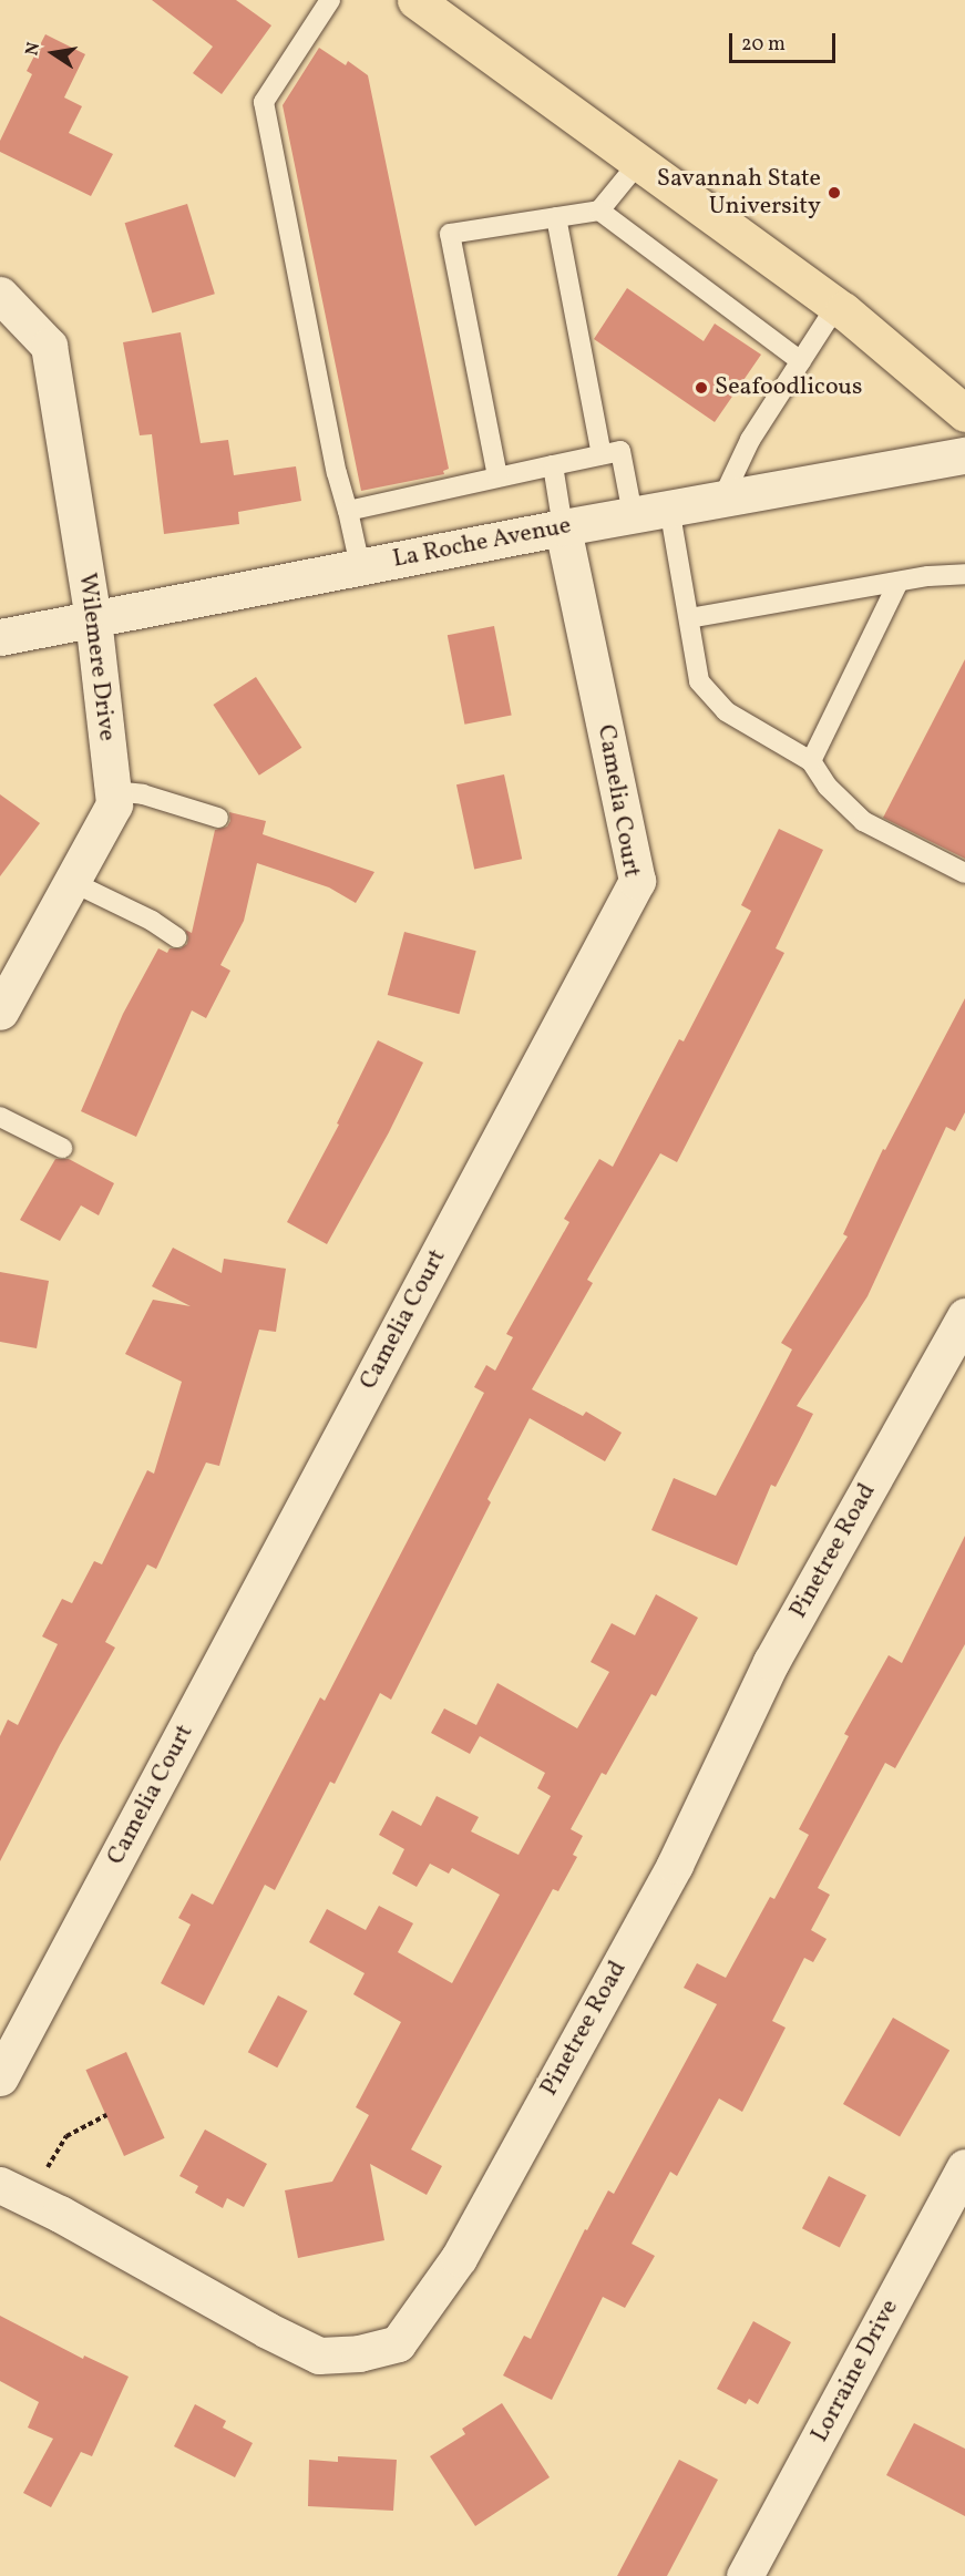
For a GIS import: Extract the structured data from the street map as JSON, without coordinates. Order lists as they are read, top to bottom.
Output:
{
  "streets": {
    "street": [
      "La Roche Avenue",
      "Wilemere Drive",
      "Camelia Court",
      "Pinetree Road",
      "Lorraine Drive"
    ]
  },
  "crossings": [
    ["La Roche Avenue", "Wilemere Drive"],
    ["La Roche Avenue", "Camelia Court"]
  ],
  "places": ["Savannah State University", "Seafoodlicous"],
  "scale_bar": "20 m",
  "north": "left"
}
